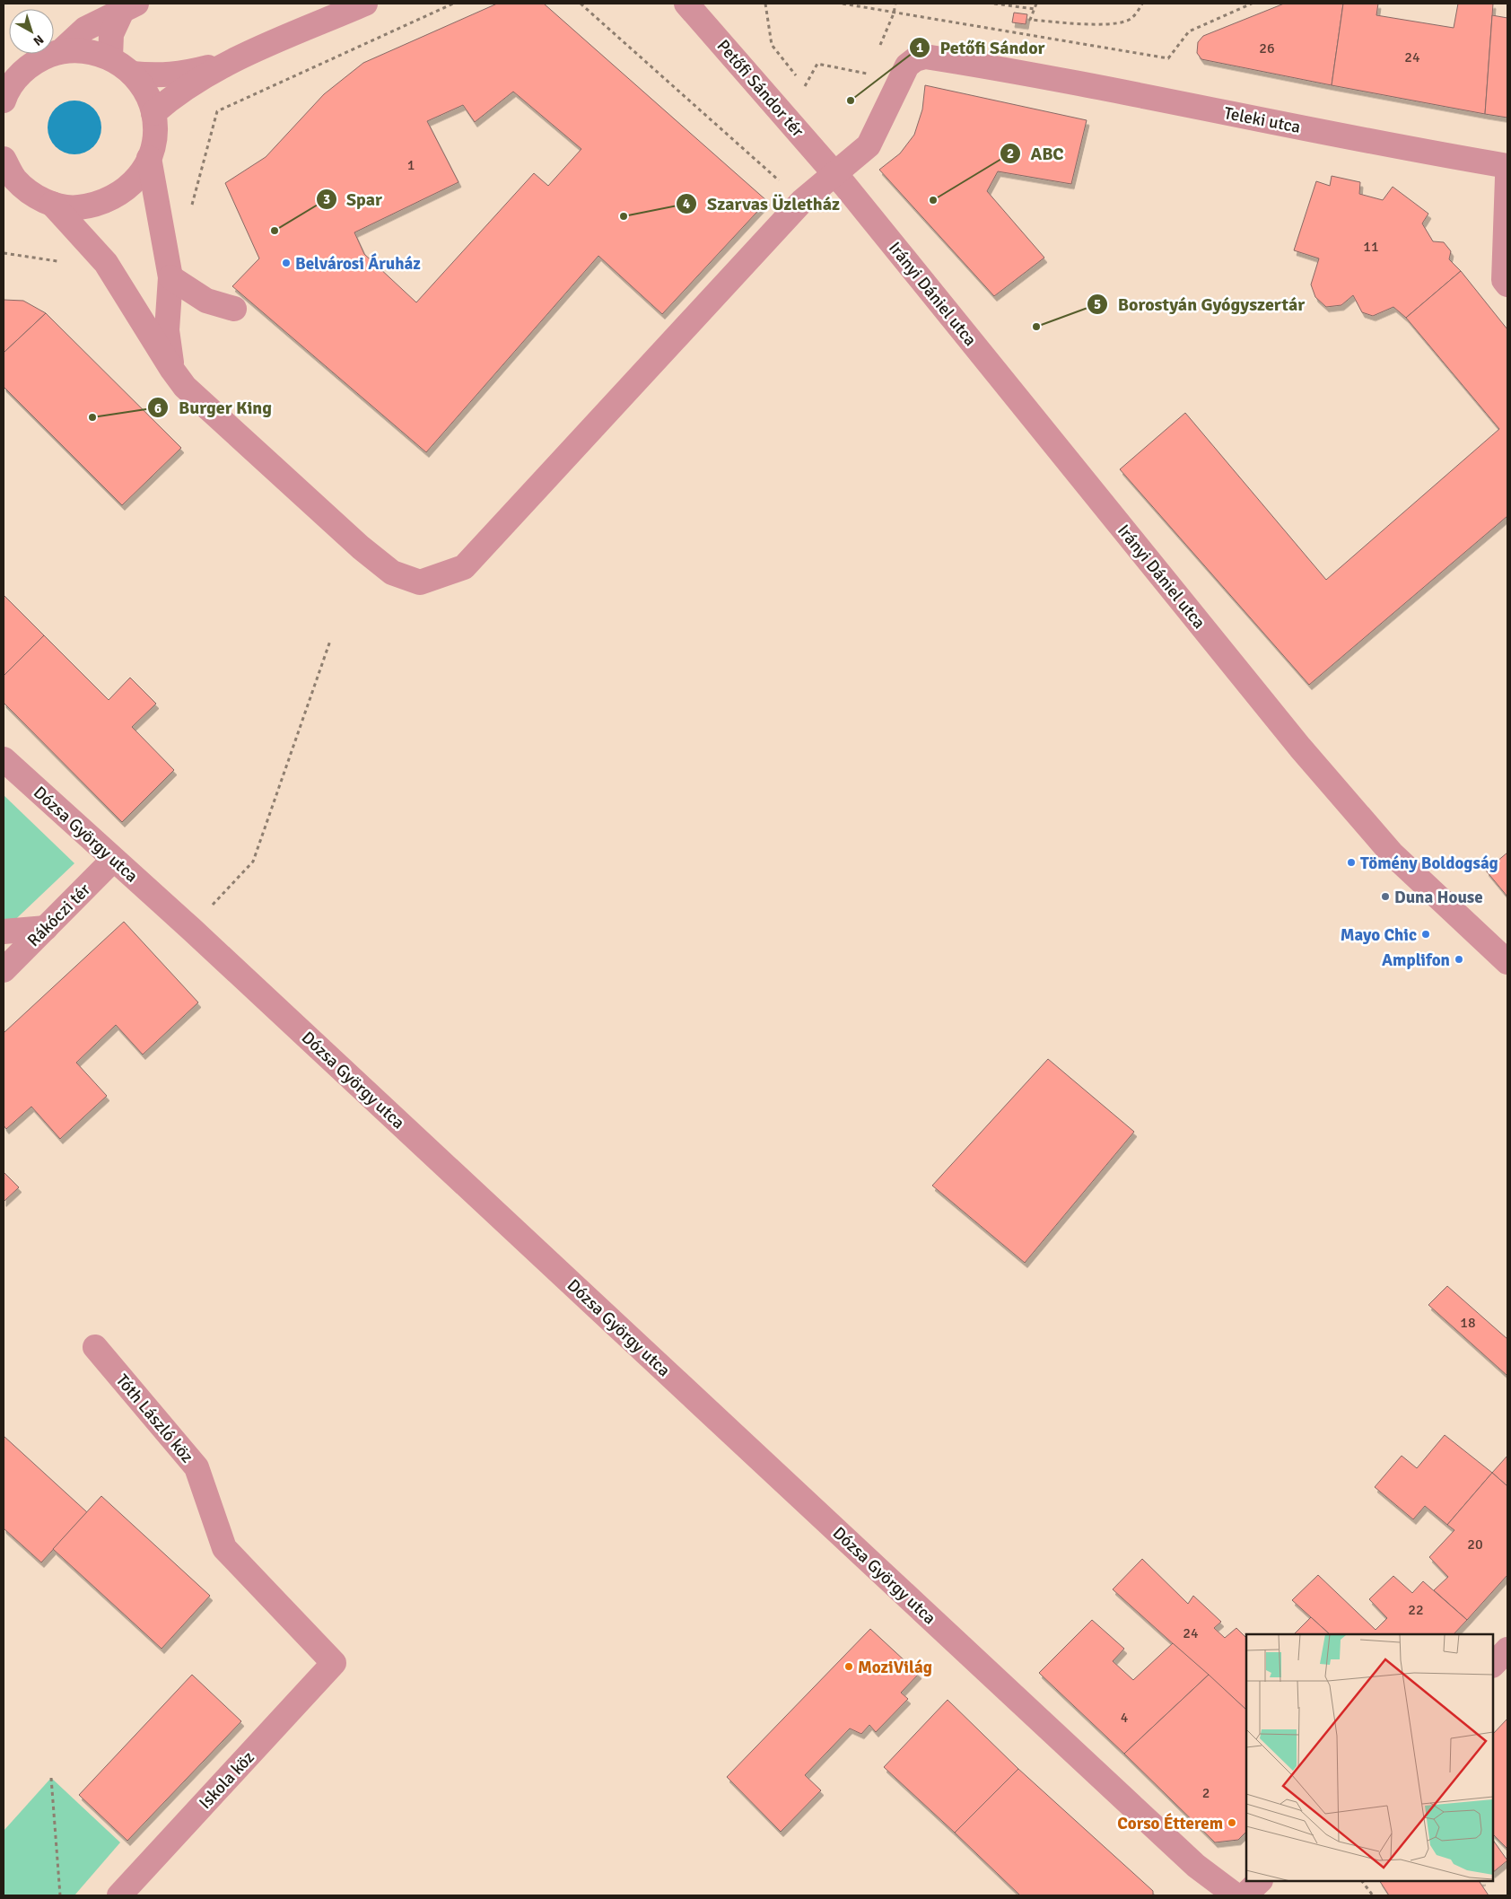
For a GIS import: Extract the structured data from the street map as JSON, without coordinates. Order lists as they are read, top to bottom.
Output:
{
  "streets": {
    "street": [
      "Petőfi Sándor tér",
      "Teleki utca",
      "Irányi Dániel utca",
      "Dózsa György utca",
      "Rákóczi tér",
      "Tóth László köz",
      "Iskola köz"
    ]
  },
  "crossings": [
    ["Petőfi Sándor tér", "Teleki utca"],
    ["Petőfi Sándor tér", "Irányi Dániel utca"],
    ["Teleki utca", "Irányi Dániel utca"],
    ["Dózsa György utca", "Rákóczi tér"],
    ["Tóth László köz", "Iskola köz"]
  ],
  "places": [
    "Petőfi Sándor",
    "ABC",
    "Szarvas Üzletház",
    "Spar",
    "Belvárosi Áruház",
    "Borostyán Gyógyszertár",
    "Burger King",
    "Tömény Boldogság",
    "Duna House",
    "Mayo Chic",
    "Amplifon",
    "MoziVilág",
    "Corso Étterem"
  ],
  "house_numbers": [
    "26",
    "24",
    "1",
    "11",
    "18",
    "20",
    "22",
    "24",
    "4",
    "2"
  ],
  "north": "bottom right"
}
